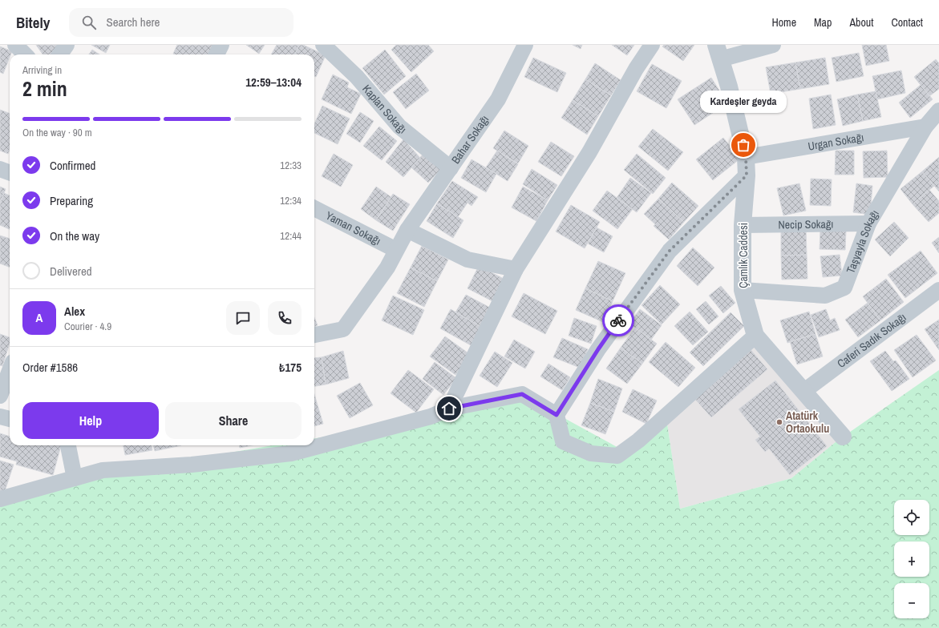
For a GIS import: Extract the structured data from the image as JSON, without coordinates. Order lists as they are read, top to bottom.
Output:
{
  "streets": {
    "street": [
      "Kaplan Sokağı",
      "Bahar Sokağı",
      "Urgan Sokağı",
      "Necip Sokağı",
      "Yaman Sokağı",
      "Taşyayla Sokağı",
      "Çamlık Caddesi",
      "Caferi Sadık Sokağı"
    ]
  },
  "crossings": [
    ["Kaplan Sokağı", "Bahar Sokağı"],
    ["Bahar Sokağı", "Yaman Sokağı"],
    ["Urgan Sokağı", "Taşyayla Sokağı"],
    ["Urgan Sokağı", "Çamlık Caddesi"],
    ["Necip Sokağı", "Taşyayla Sokağı"],
    ["Necip Sokağı", "Çamlık Caddesi"],
    ["Taşyayla Sokağı", "Çamlık Caddesi"],
    ["Çamlık Caddesi", "Caferi Sadık Sokağı"]
  ],
  "places": ["Kardeşler geyda", "Atatürk Ortaokulu"],
  "page": {
    "header": "Bitely",
    "search": "Search here",
    "nav": [
      "Home",
      "Map",
      "About",
      "Contact"
    ],
    "heading": ["2 min", "Arriving in", "12:59–13:04"],
    "panel": [
      "Alex",
      "Courier · 4.9",
      "Order #1586",
      "₺175"
    ],
    "bubble": "Kardeşler geyda",
    "bar": "On the way · 90 m",
    "list": [
      ["Confirmed", "12:33"],
      ["Preparing", "12:34"],
      ["On the way", "12:44"],
      "Delivered"
    ],
    "round": "A",
    "buttons": ["Help", "Share"],
    "map_buttons": ["+", "−"]
  }
}
